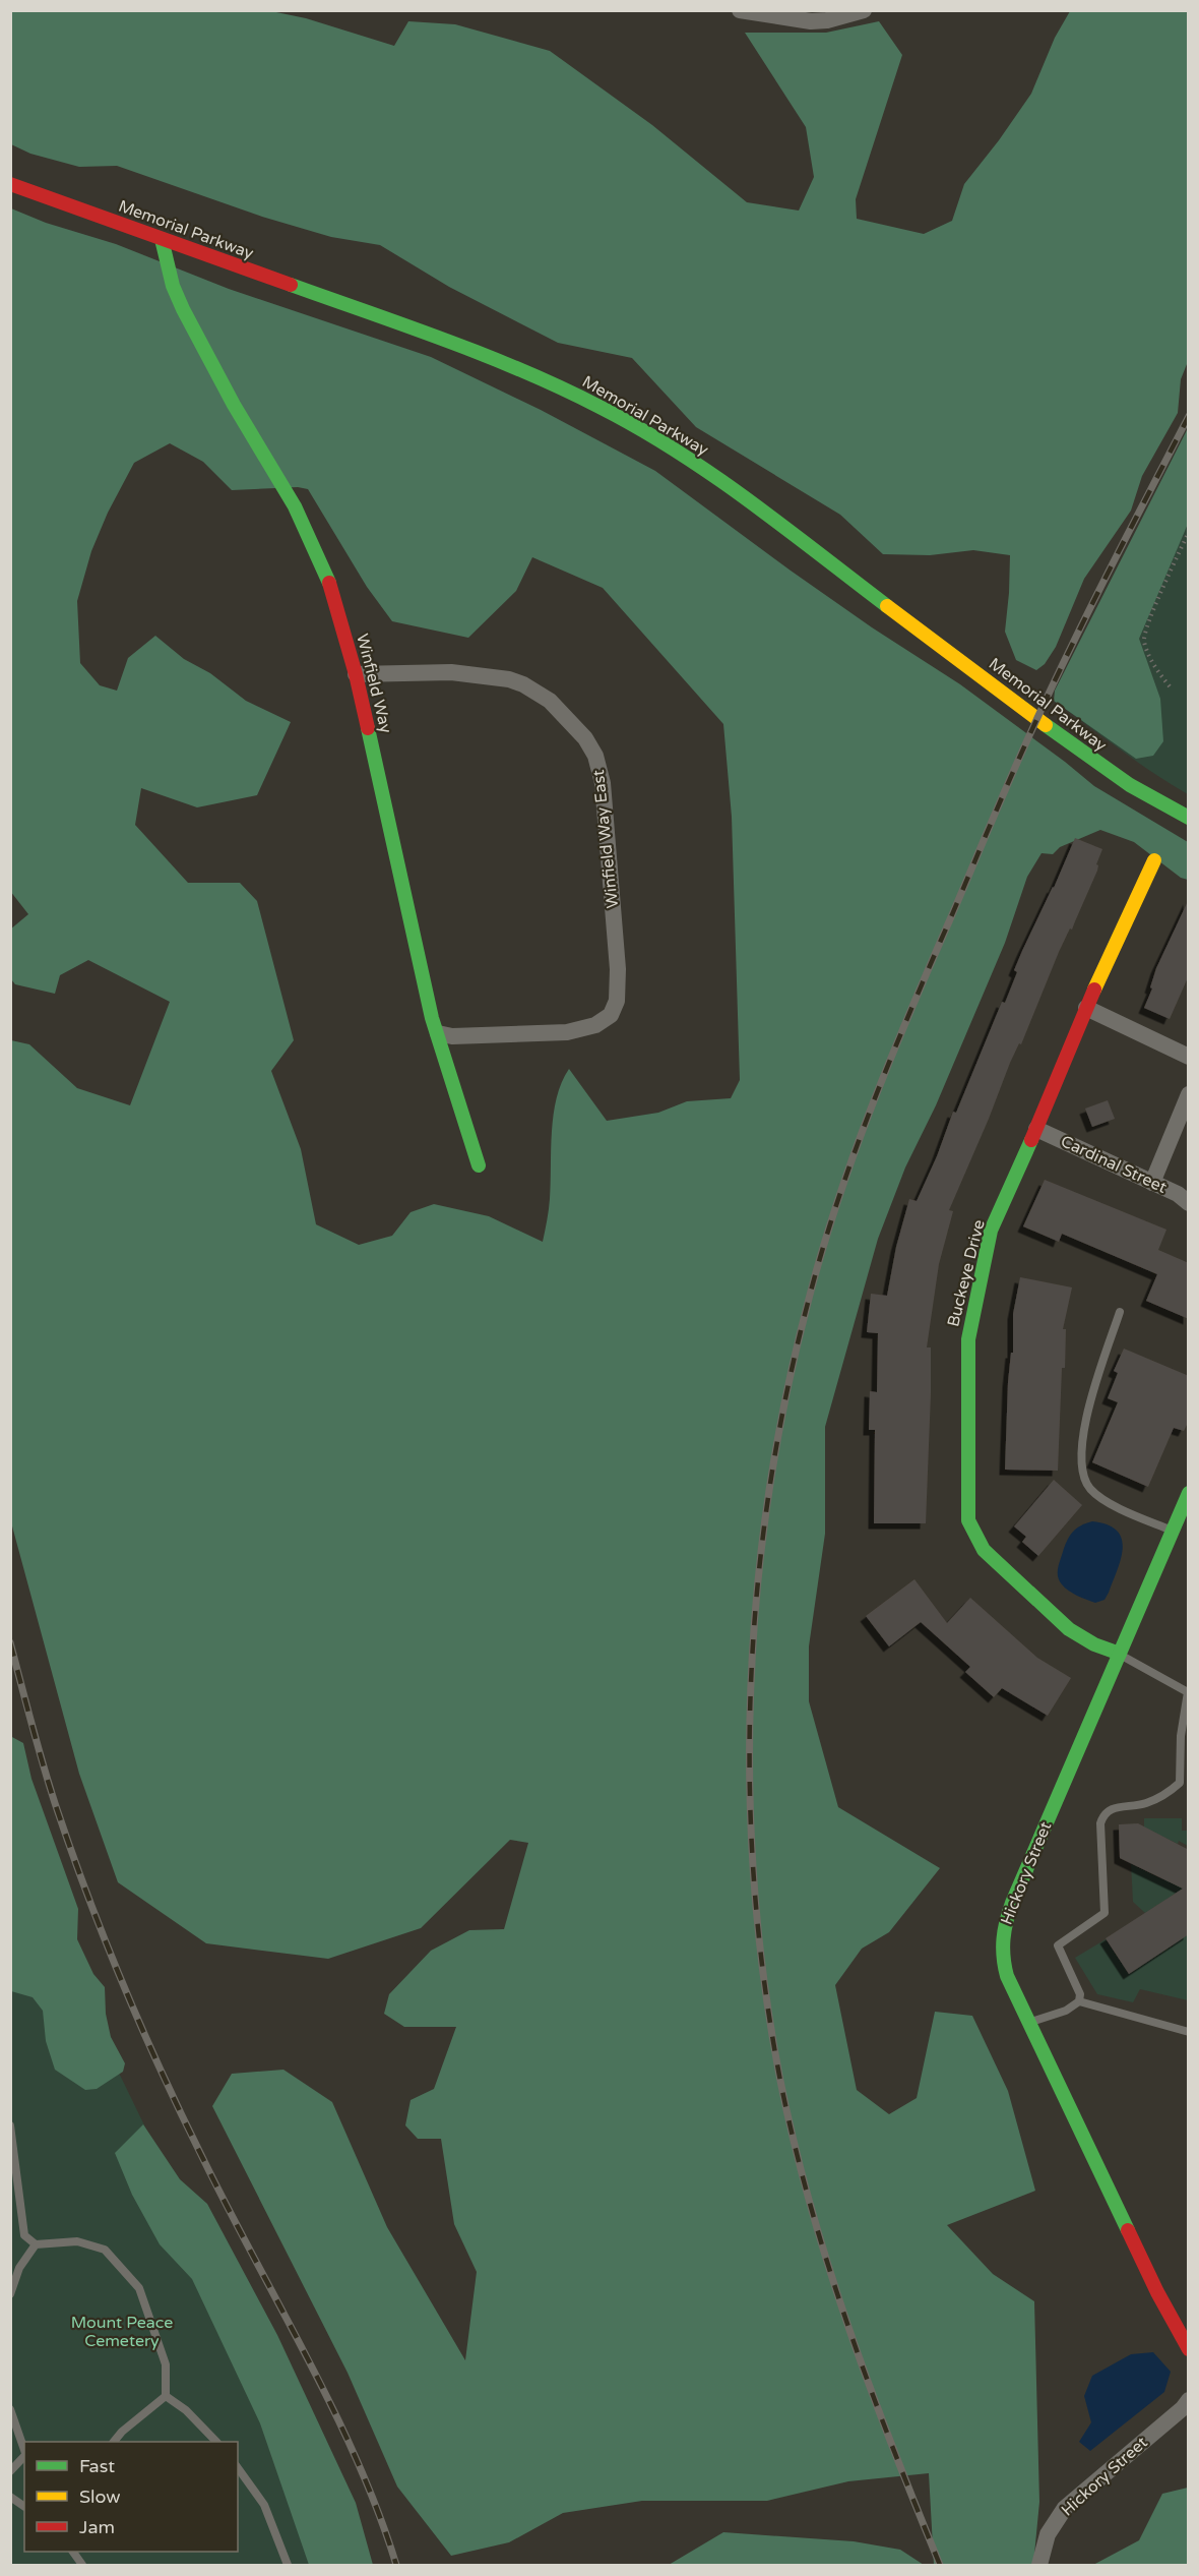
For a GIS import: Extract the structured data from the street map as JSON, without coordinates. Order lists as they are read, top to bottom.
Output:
{
  "streets": {
    "street": [
      "Memorial Parkway",
      "Winfield Way",
      "Winfield Way East",
      "Cardinal Street",
      "Buckeye Drive",
      "Hickory Street"
    ]
  },
  "crossings": [
    ["Memorial Parkway", "Winfield Way"],
    ["Winfield Way", "Winfield Way East"],
    ["Cardinal Street", "Buckeye Drive"],
    ["Buckeye Drive", "Hickory Street"]
  ],
  "parks": ["Mount Peace Cemetery"],
  "legend": ["Fast", "Slow", "Jam"]
}
